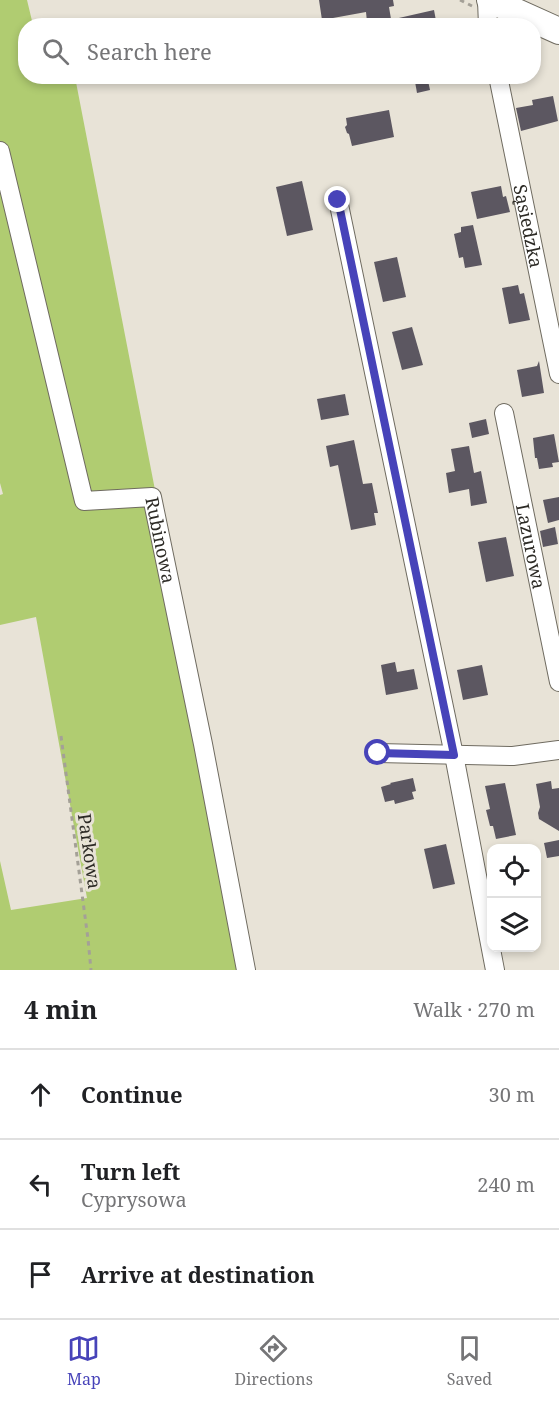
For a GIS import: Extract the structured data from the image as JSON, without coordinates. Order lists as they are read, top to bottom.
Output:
{
  "streets": {
    "street": ["Sąsiedzka", "Rubinowa", "Lazurowa"],
    "path": ["Parkowa"]
  },
  "page": {
    "search": "Search here",
    "heading": ["4 min", "Walk · 270 m"],
    "list": [
      ["Continue", "30 m"],
      ["Turn left", "Cyprysowa", "240 m"],
      "Arrive at destination"
    ],
    "nav": ["Map", "Directions", "Saved"]
  }
}
